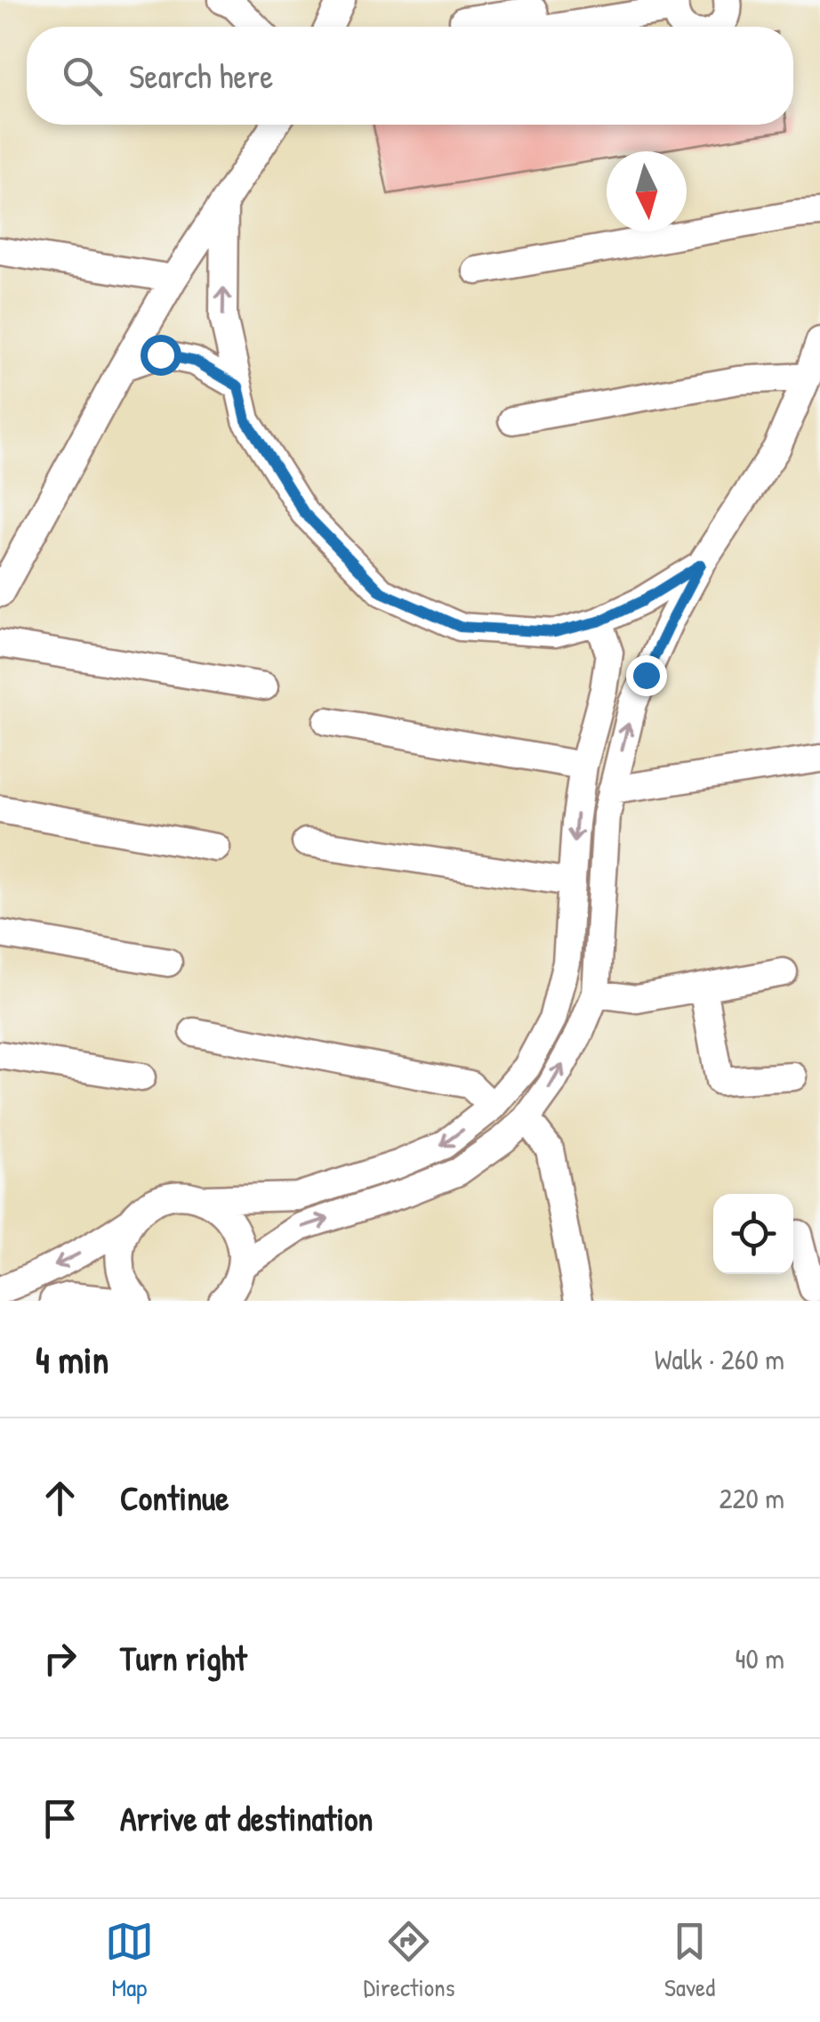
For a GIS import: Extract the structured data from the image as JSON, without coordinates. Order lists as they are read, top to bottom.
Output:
{
  "north": "bottom",
  "page": {
    "search": "Search here",
    "heading": ["4 min", "Walk · 260 m"],
    "list": [
      ["Continue", "220 m"],
      ["Turn right", "40 m"],
      "Arrive at destination"
    ],
    "nav": ["Map", "Directions", "Saved"]
  }
}
